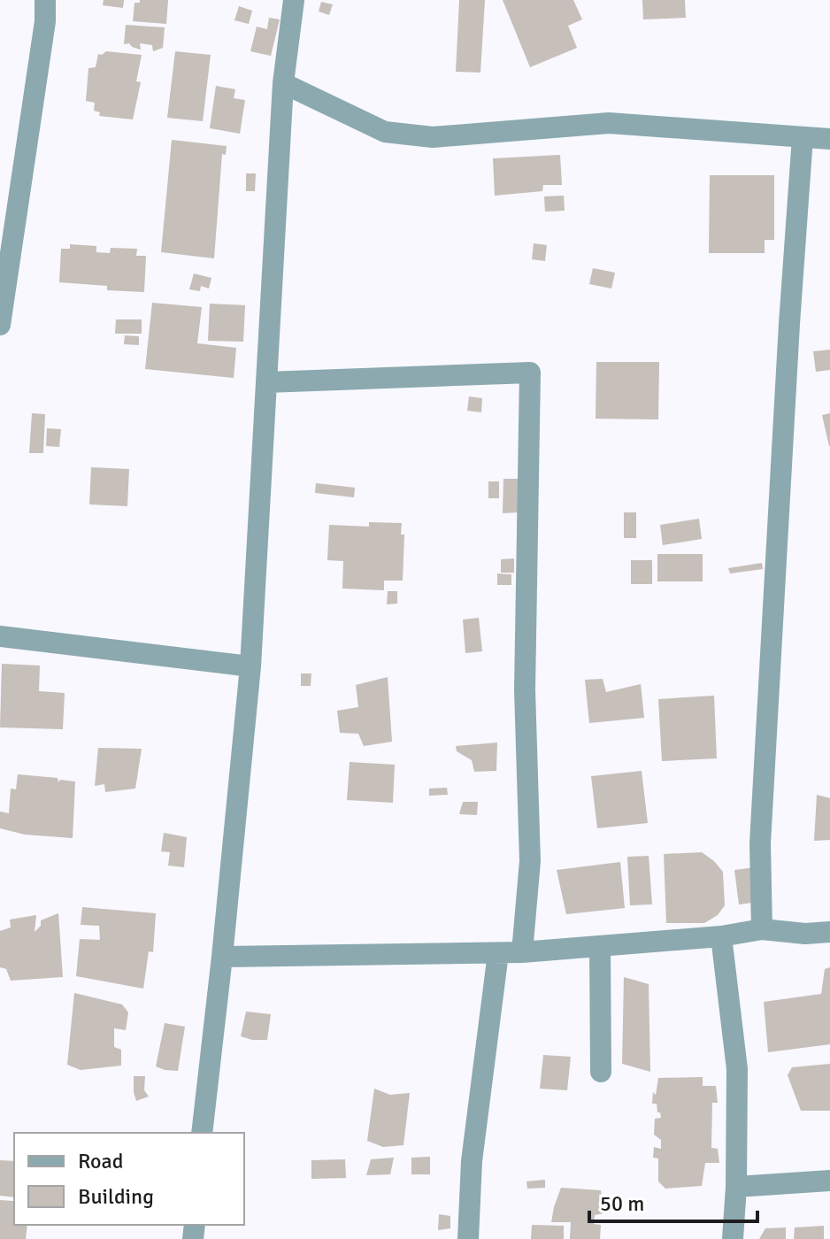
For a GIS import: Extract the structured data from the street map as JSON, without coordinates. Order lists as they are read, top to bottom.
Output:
{
  "legend": ["Road", "Building"],
  "scale_bar": "50 m"
}
